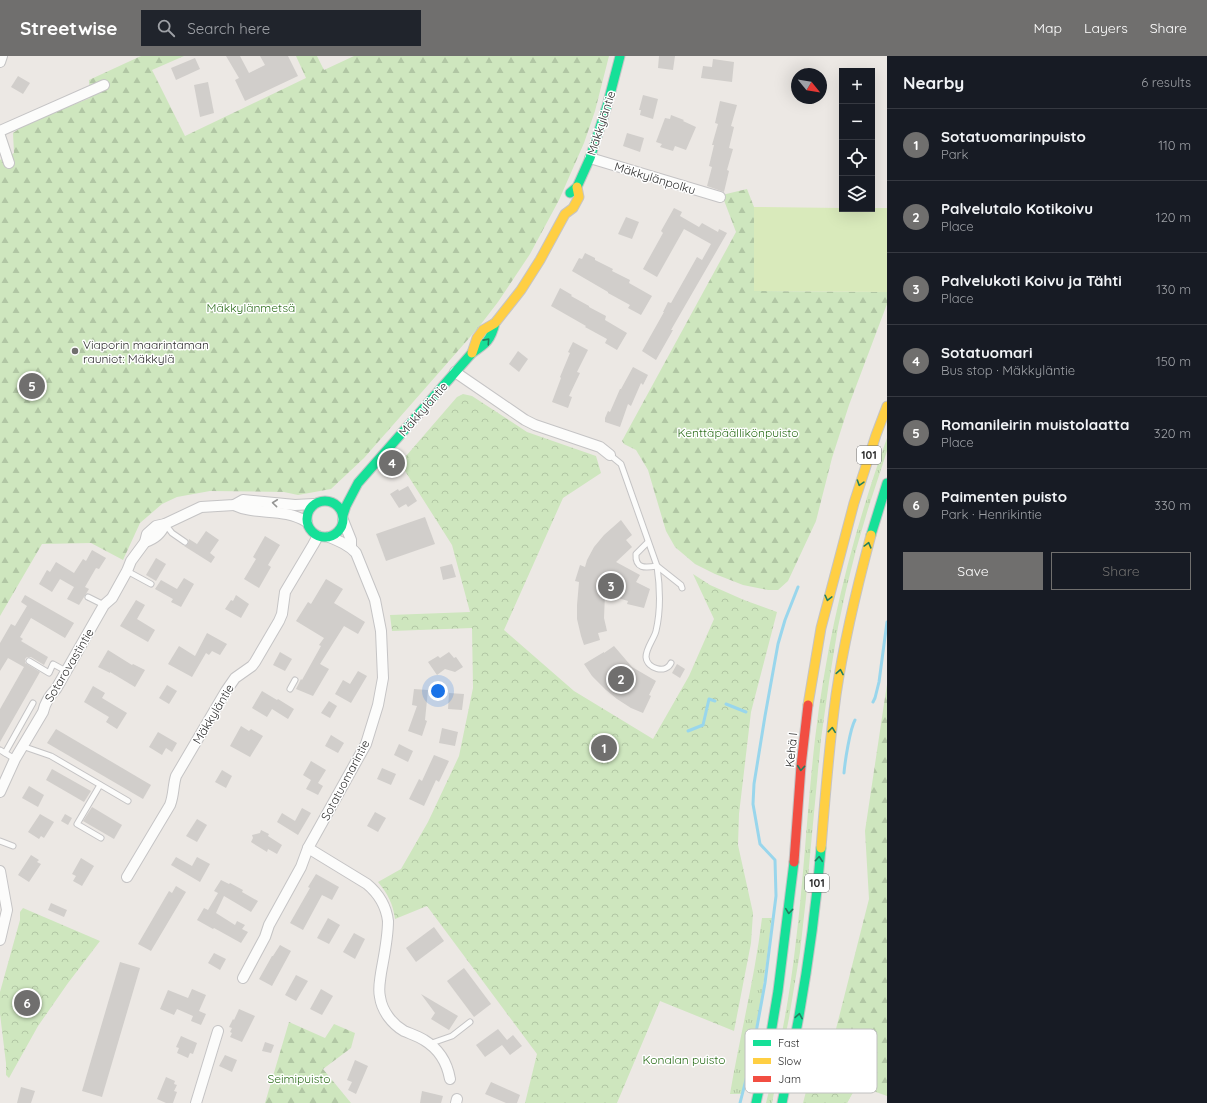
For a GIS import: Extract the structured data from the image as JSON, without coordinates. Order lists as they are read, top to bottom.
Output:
{
  "streets": {
    "main road": ["Mäkkyläntie", "101", "Kehä I"],
    "street": ["Mäkkylänpolku", "Sotarovastintie", "Sotatuomarintie"]
  },
  "crossings": [
    ["Mäkkyläntie", "Mäkkylänpolku"],
    ["Mäkkyläntie", "Sotarovastintie"],
    ["Mäkkyläntie", "Sotatuomarintie"],
    ["Sotarovastintie", "Sotatuomarintie"]
  ],
  "parks": [
    "Mäkkylänmetsä",
    "Kenttäpäällikönpuisto",
    "Konalan puisto",
    "Seimipuisto"
  ],
  "places": ["Viaporin maarintaman rauniot: Mäkkylä"],
  "legend": ["Fast", "Slow", "Jam"],
  "north": "bottom right",
  "page": {
    "header": "Streetwise",
    "search": "Search here",
    "nav": ["Map", "Layers", "Share"],
    "heading": ["Nearby", "6 results"],
    "map_buttons": ["+", "−"],
    "list": [
      {
        "mark": "1",
        "name": "Sotatuomarinpuisto",
        "note": "Park",
        "value": "110 m"
      },
      {
        "mark": "2",
        "name": "Palvelutalo Kotikoivu",
        "note": "Place",
        "value": "120 m"
      },
      {
        "mark": "3",
        "name": "Palvelukoti Koivu ja Tähti",
        "note": "Place",
        "value": "130 m"
      },
      {
        "mark": "4",
        "name": "Sotatuomari",
        "note": "Bus stop · Mäkkyläntie",
        "value": "150 m"
      },
      {
        "mark": "5",
        "name": "Romanileirin muistolaatta",
        "note": "Place",
        "value": "320 m"
      },
      {
        "mark": "6",
        "name": "Paimenten puisto",
        "note": "Park · Henrikintie",
        "value": "330 m"
      }
    ],
    "pins": [
      "5",
      "4",
      "3",
      "2",
      "1",
      "6"
    ],
    "buttons": ["Save", "Share"]
  }
}
